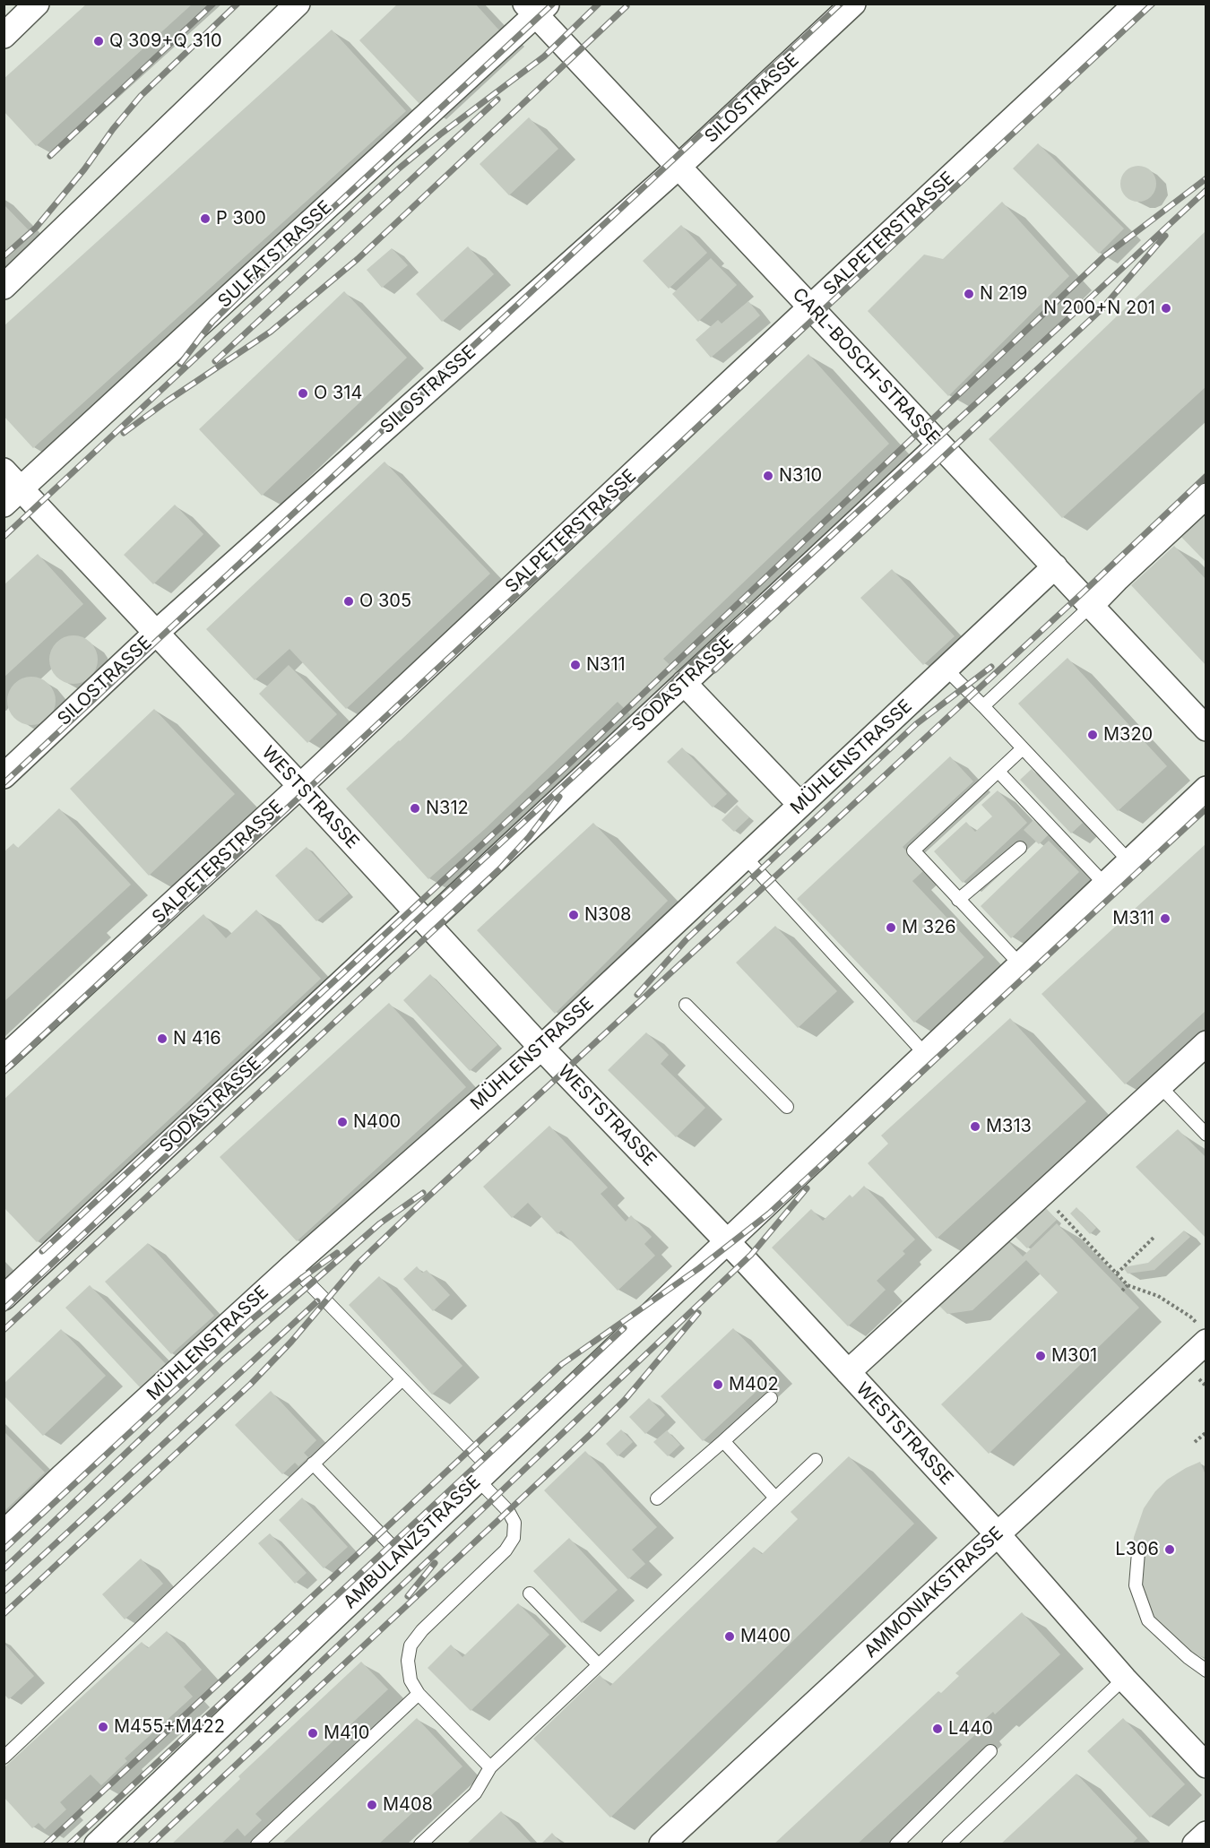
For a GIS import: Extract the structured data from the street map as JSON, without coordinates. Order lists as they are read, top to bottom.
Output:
{
  "streets": {
    "street": [
      "SILOSTRASSE",
      "SALPETERSTRASSE",
      "SULFATSTRASSE",
      "CARL-BOSCH-STRASSE",
      "SODASTRASSE",
      "MÜHLENSTRASSE",
      "WESTSTRASSE",
      "AMBULANZSTRASSE",
      "AMMONIAKSTRASSE"
    ]
  },
  "crossings": [
    ["SILOSTRASSE", "CARL-BOSCH-STRASSE"],
    ["SILOSTRASSE", "WESTSTRASSE"],
    ["SALPETERSTRASSE", "CARL-BOSCH-STRASSE"],
    ["SALPETERSTRASSE", "WESTSTRASSE"],
    ["SULFATSTRASSE", "CARL-BOSCH-STRASSE"],
    ["SULFATSTRASSE", "WESTSTRASSE"],
    ["CARL-BOSCH-STRASSE", "SODASTRASSE"],
    ["CARL-BOSCH-STRASSE", "MÜHLENSTRASSE"],
    ["SODASTRASSE", "WESTSTRASSE"],
    ["MÜHLENSTRASSE", "WESTSTRASSE"],
    ["WESTSTRASSE", "AMBULANZSTRASSE"],
    ["WESTSTRASSE", "AMMONIAKSTRASSE"]
  ],
  "places": [
    "Q 309+Q 310",
    "P 300",
    "N 219",
    "N 200+N 201",
    "O 314",
    "N310",
    "O 305",
    "N311",
    "M320",
    "N312",
    "N308",
    "M311",
    "M 326",
    "N 416",
    "N400",
    "M313",
    "M301",
    "M402",
    "L306",
    "M400",
    "M455+M422",
    "L440",
    "M410",
    "M408"
  ]
}
